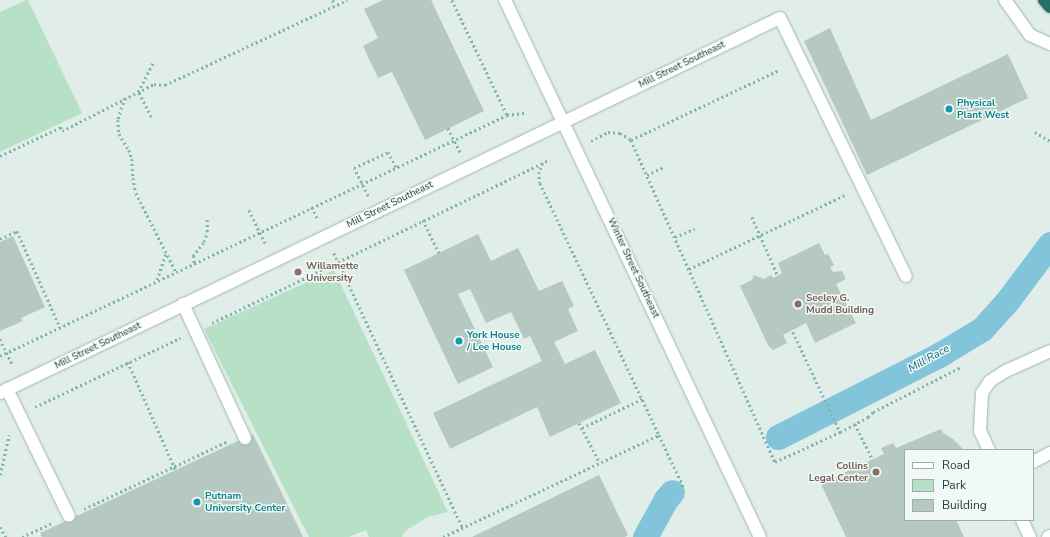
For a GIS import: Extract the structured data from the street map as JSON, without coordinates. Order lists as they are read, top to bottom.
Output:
{
  "streets": {
    "street": ["Mill Street Southeast", "Winter Street Southeast"]
  },
  "crossings": [
    ["Mill Street Southeast", "Winter Street Southeast"]
  ],
  "water": ["Mill Race"],
  "places": [
    "Physical Plant West",
    "Willamette University",
    "Seeley G. Mudd Building",
    "York House / Lee House",
    "Collins Legal Center",
    "Putnam University Center"
  ],
  "legend": ["Road", "Park", "Building"]
}
